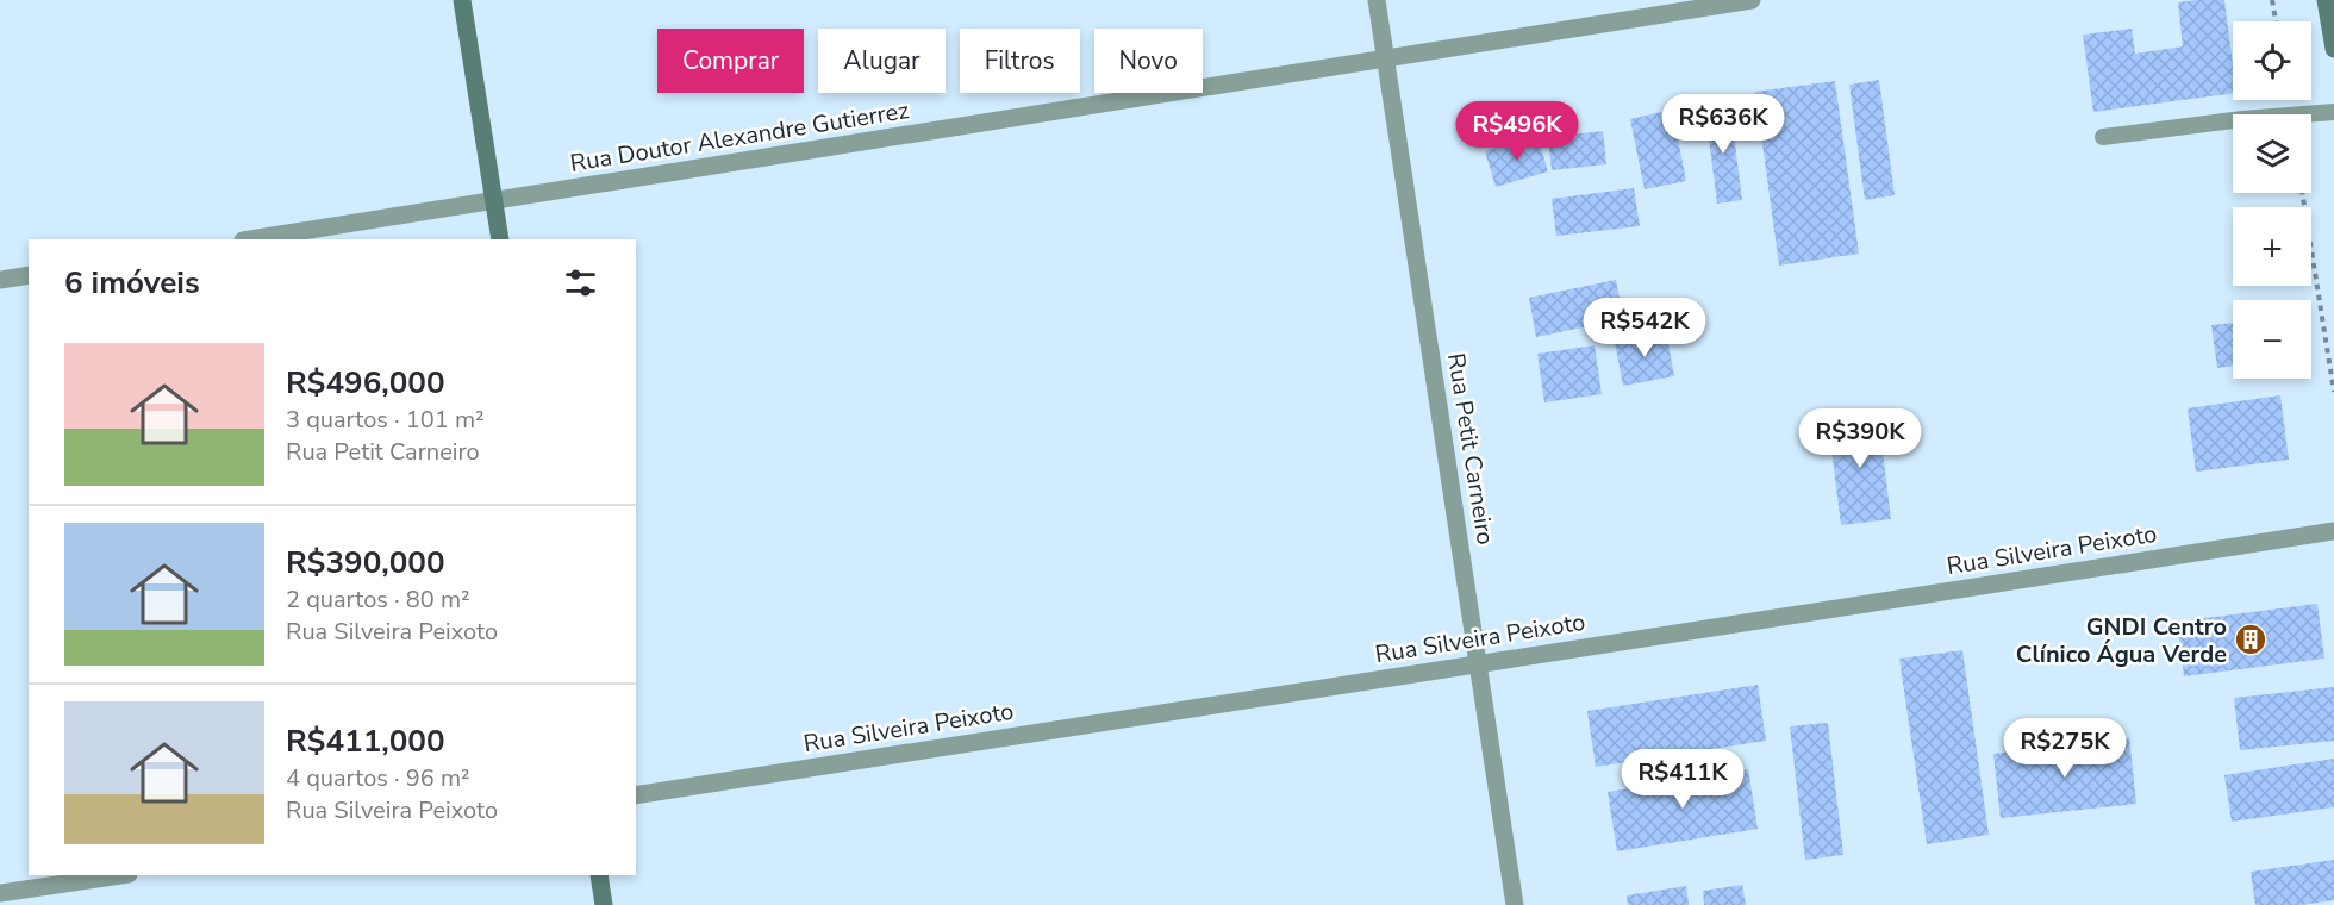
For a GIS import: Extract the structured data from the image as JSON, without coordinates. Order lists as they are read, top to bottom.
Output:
{
  "streets": {
    "street": ["Rua Doutor Alexandre Gutierrez", "Rua Petit Carneiro", "Rua Silveira Peixoto"]
  },
  "crossings": [
    ["Rua Doutor Alexandre Gutierrez", "Rua Petit Carneiro"],
    ["Rua Petit Carneiro", "Rua Silveira Peixoto"]
  ],
  "places": {
    "building": ["GNDI Centro Clínico Água Verde"]
  },
  "page": {
    "map_buttons": ["+", "−"],
    "chip": [
      "Comprar",
      "Alugar",
      "Filtros",
      "Novo"
    ],
    "price": [
      "R$636K",
      "R$496K",
      "R$542K",
      "R$390K",
      "R$275K",
      "R$411K"
    ],
    "heading": "6 imóveis",
    "list": [
      {
        "name": "R$496,000",
        "note": "3 quartos · 101 m² · Rua Petit Carneiro"
      },
      {
        "name": "R$390,000",
        "note": "2 quartos · 80 m² · Rua Silveira Peixoto"
      },
      {
        "name": "R$411,000",
        "note": "4 quartos · 96 m² · Rua Silveira Peixoto"
      }
    ]
  }
}
